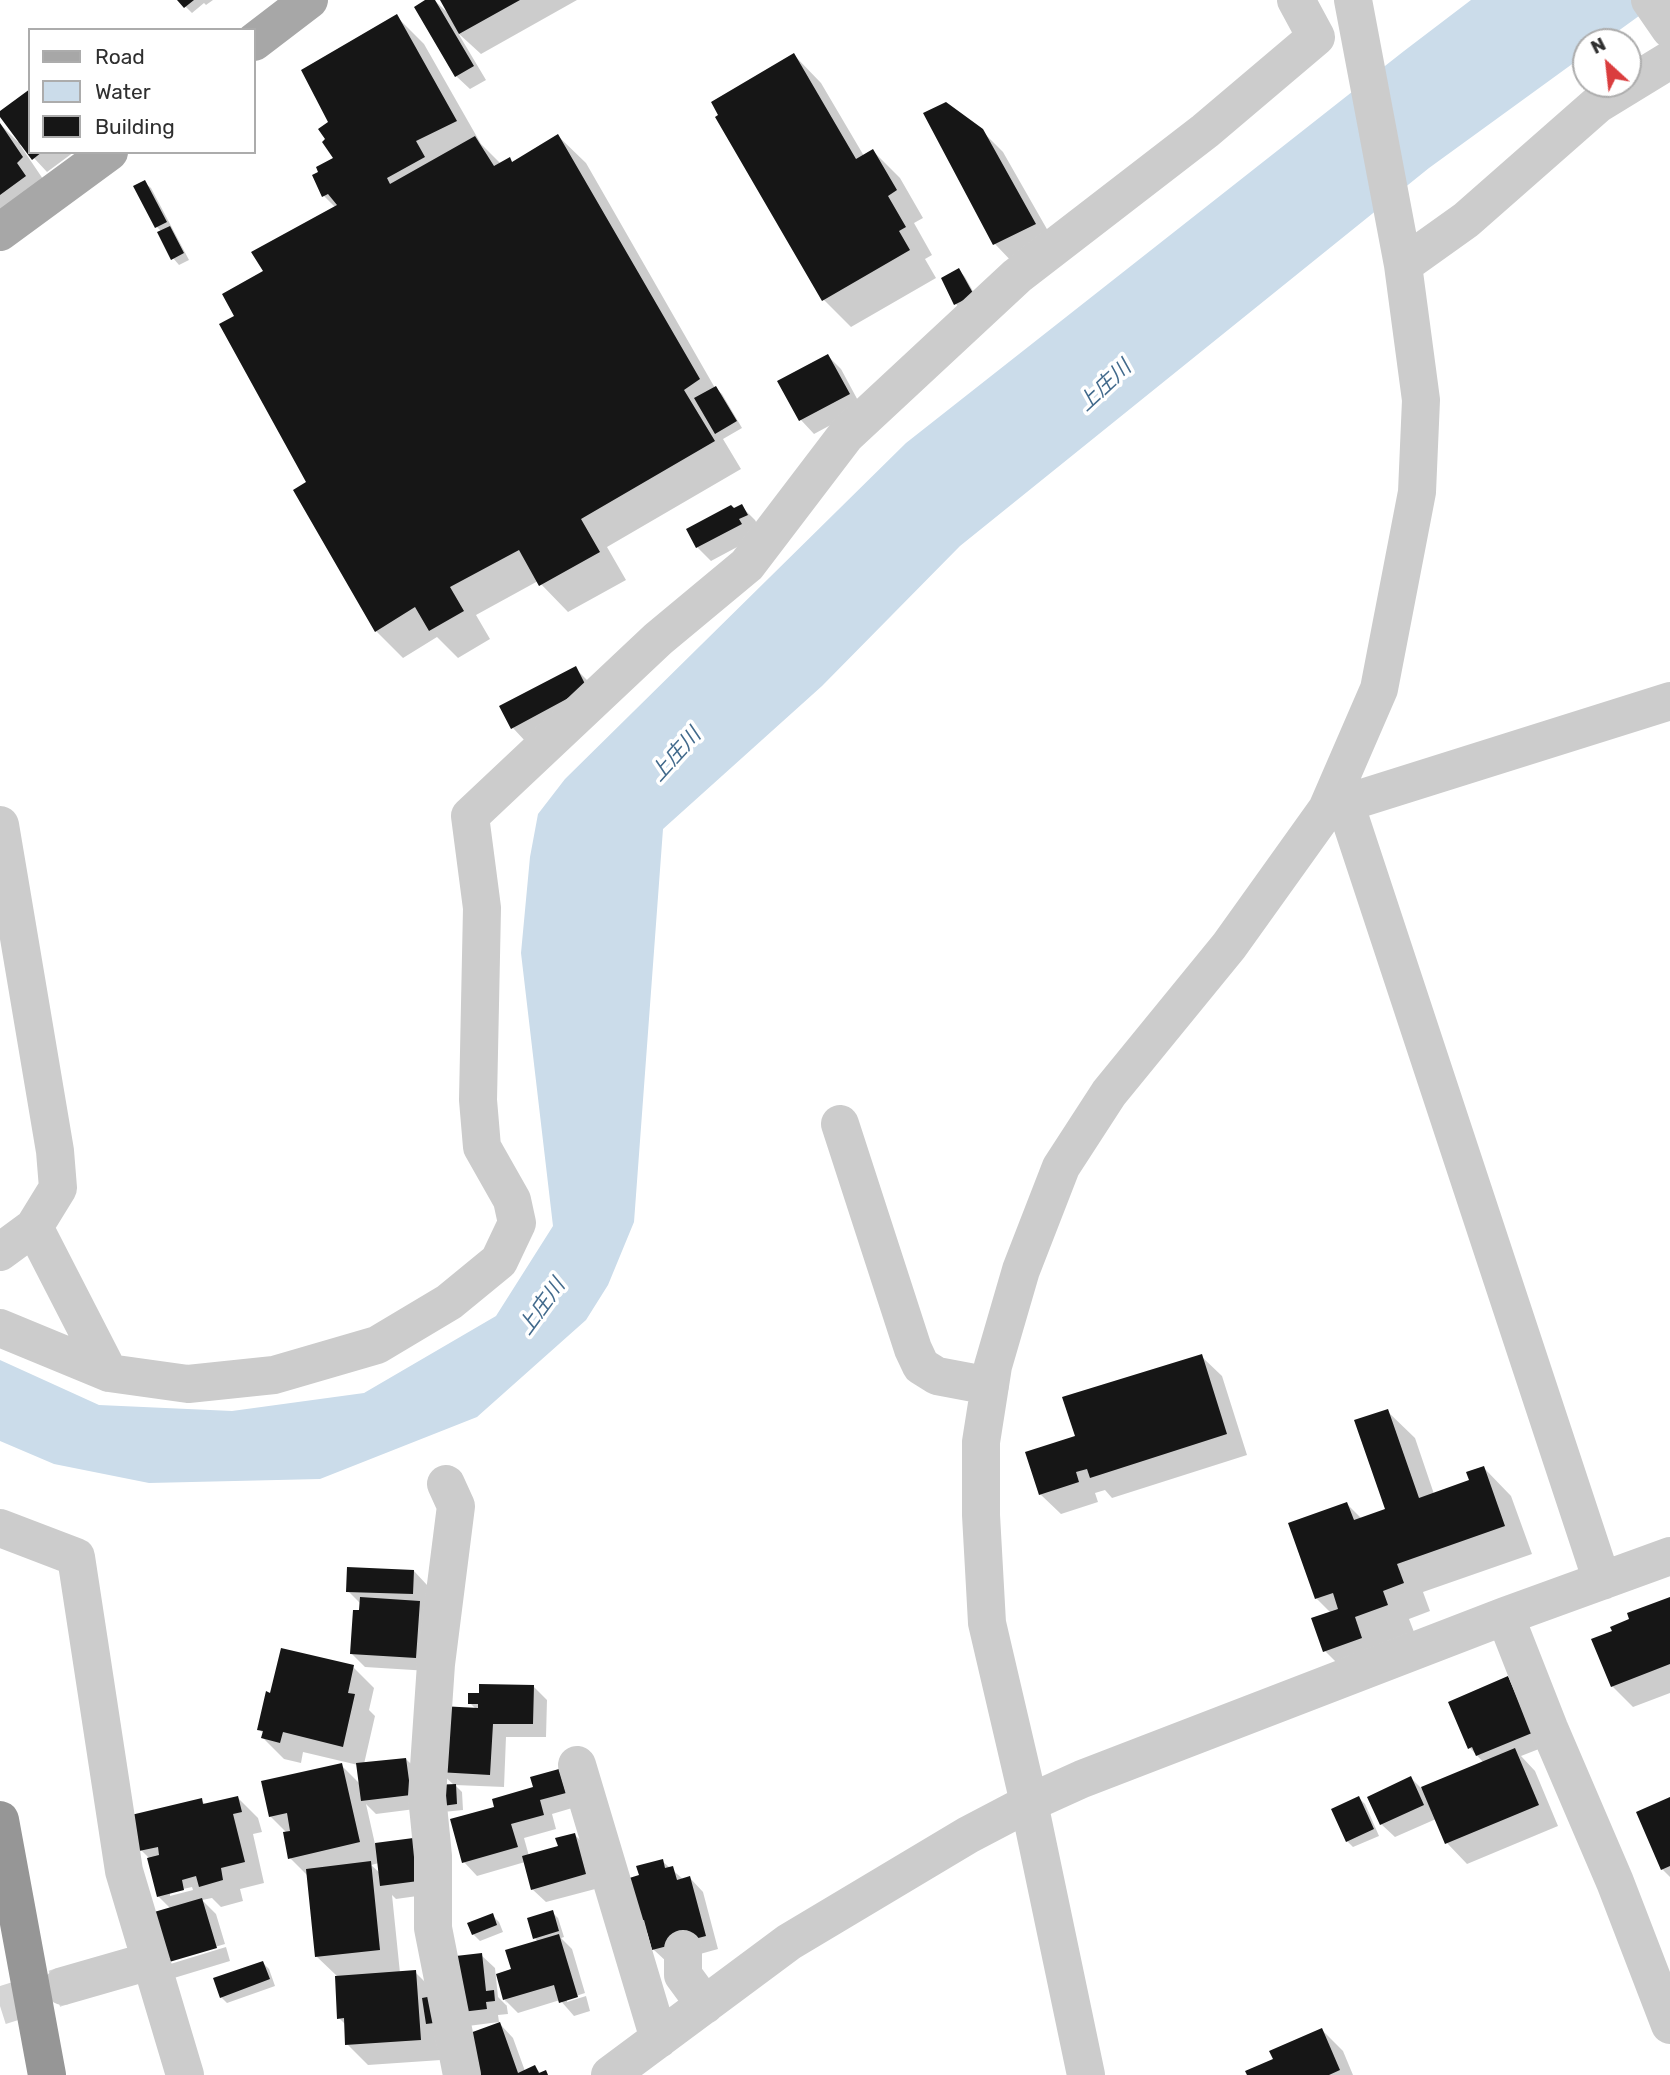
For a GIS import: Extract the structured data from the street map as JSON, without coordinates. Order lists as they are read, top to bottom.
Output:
{
  "water": ["上庄川"],
  "legend": ["Road", "Water", "Building"],
  "north": "top left"
}
